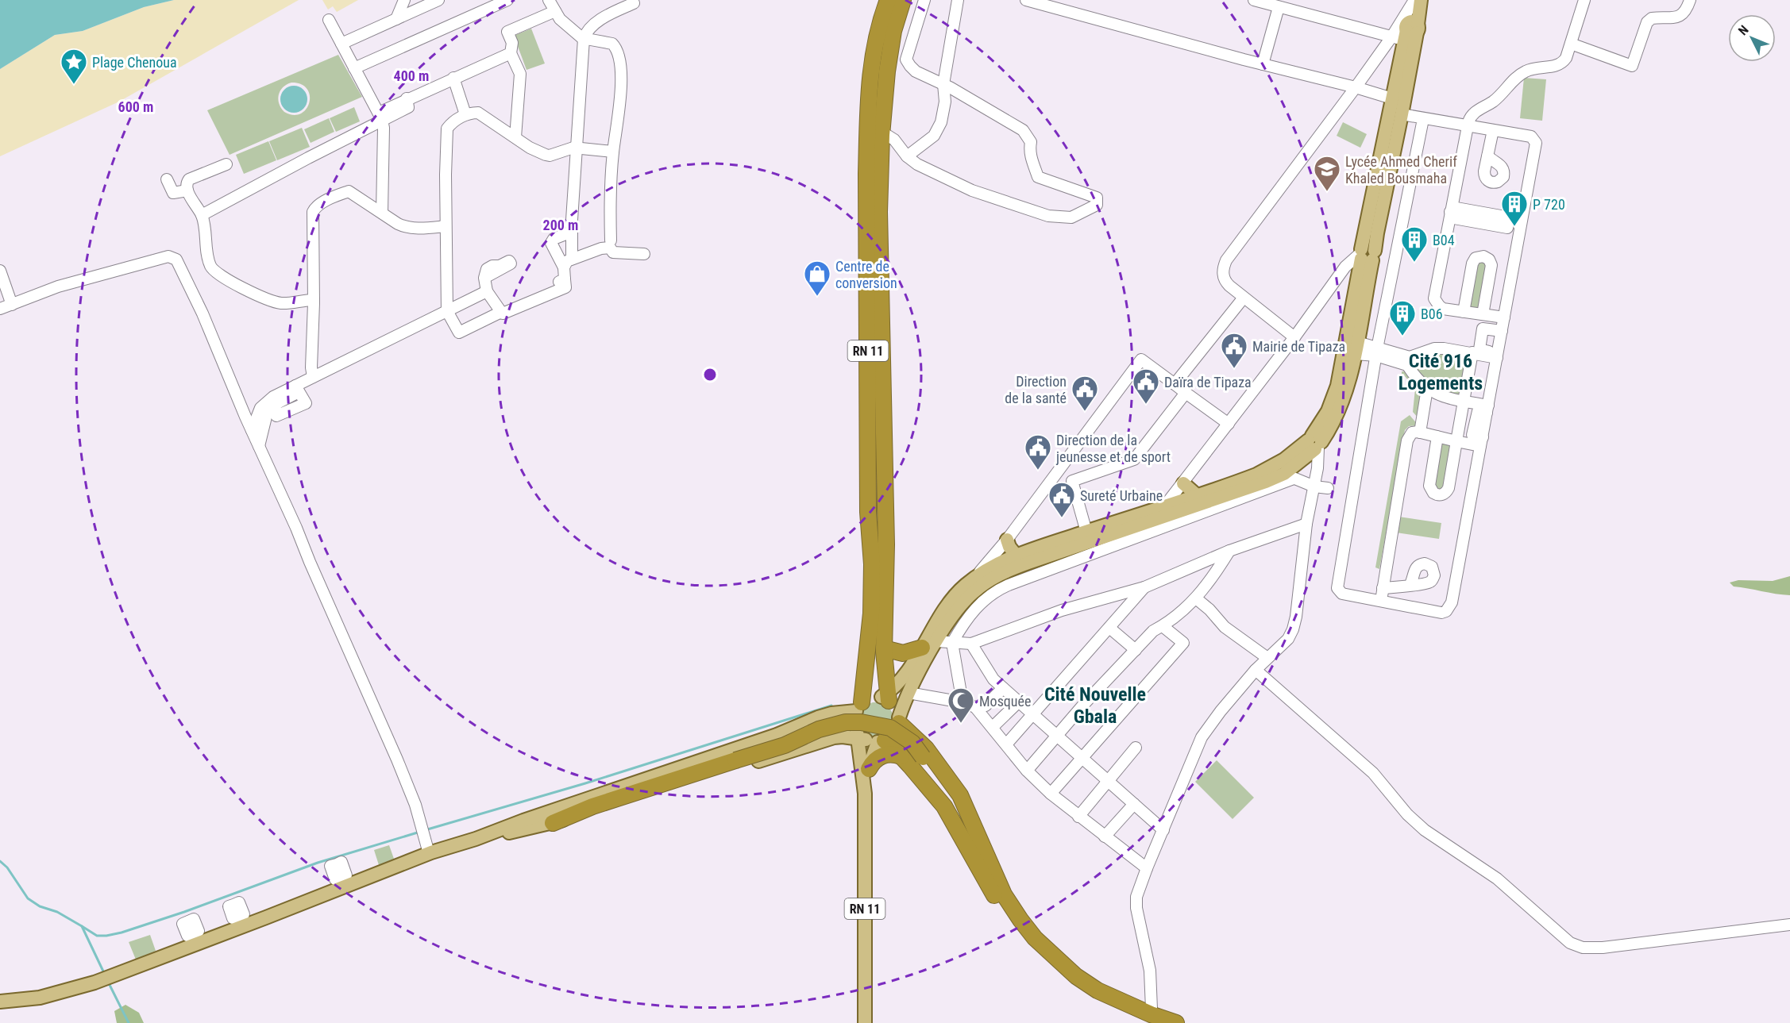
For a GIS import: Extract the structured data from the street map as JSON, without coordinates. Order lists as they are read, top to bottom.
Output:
{
  "streets": {
    "highway": ["RN 11"]
  },
  "districts": ["Cité 916 Logements", "Cité Nouvelle Gbala"],
  "places": {
    "place": ["Plage Chenoua"],
    "school or university": ["Lycée Ahmed Cherif Khaled Bousmaha"],
    "building": ["P 720", "B04", "B06"],
    "shop": ["Centre de conversion"],
    "public building": [
      "Mairie de Tipaza",
      "Daïra de Tipaza",
      "Direction de la santé",
      "Direction de la jeunesse et de sport",
      "Sureté Urbaine"
    ],
    "mosque": ["Mosquée"]
  },
  "north": "top left",
  "rings": ["400 m", "600 m", "200 m"]
}
